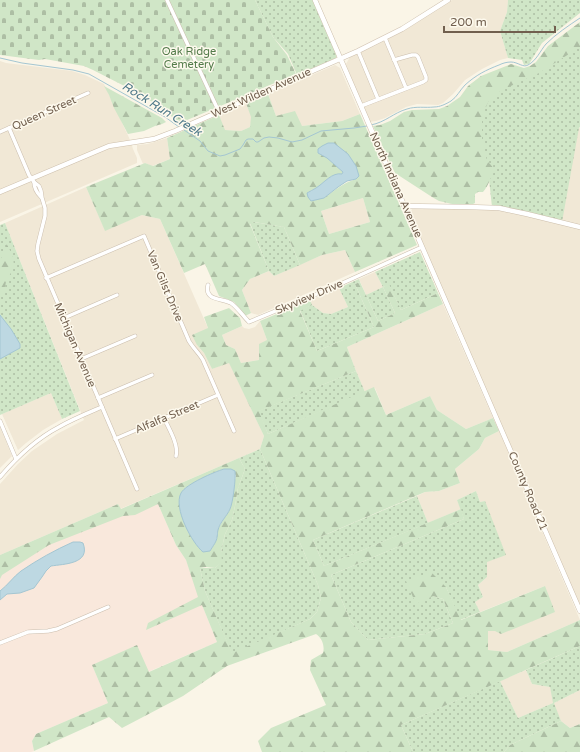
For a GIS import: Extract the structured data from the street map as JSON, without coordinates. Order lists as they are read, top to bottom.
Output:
{
  "streets": {
    "street": [
      "West Wilden Avenue",
      "Queen Street",
      "North Indiana Avenue",
      "Van Gilst Drive",
      "Skyview Drive",
      "Michigan Avenue",
      "Alfalfa Street",
      "County Road 21"
    ]
  },
  "crossings": [
    ["West Wilden Avenue", "North Indiana Avenue"],
    ["West Wilden Avenue", "Michigan Avenue"],
    ["Queen Street", "Michigan Avenue"],
    ["North Indiana Avenue", "Skyview Drive"],
    ["North Indiana Avenue", "County Road 21"],
    ["Van Gilst Drive", "Michigan Avenue"],
    ["Van Gilst Drive", "Alfalfa Street"],
    ["Michigan Avenue", "Alfalfa Street"]
  ],
  "water": ["Rock Run Creek"],
  "parks": ["Oak Ridge Cemetery"],
  "scale_bar": "200 m"
}
